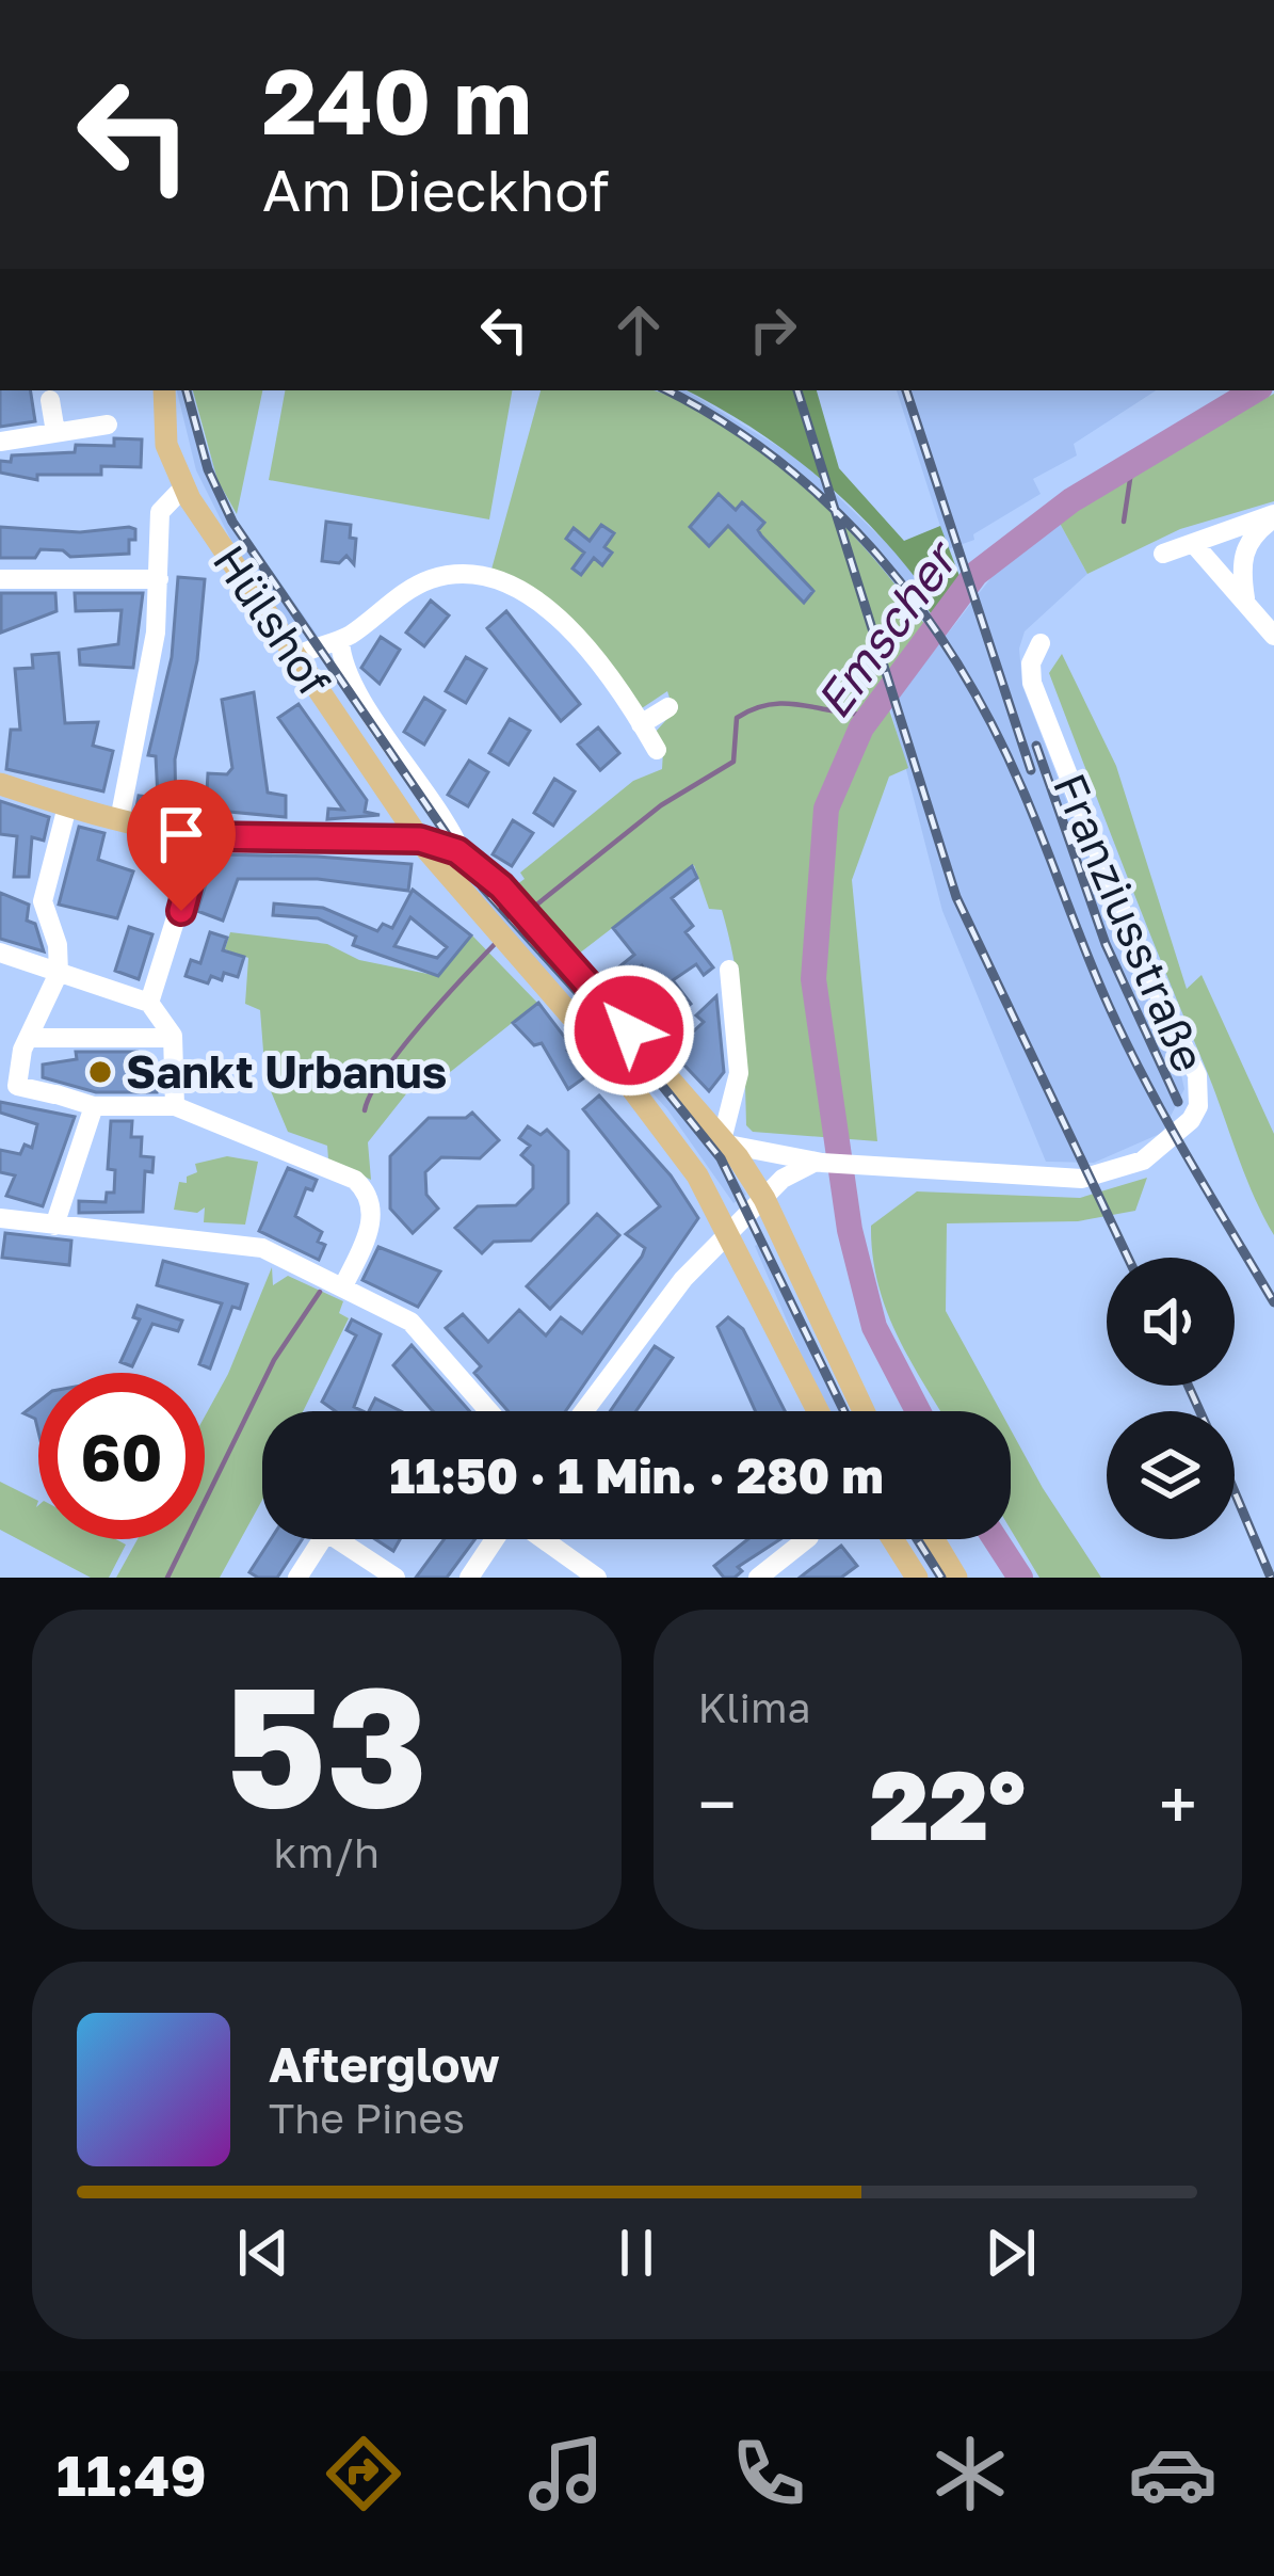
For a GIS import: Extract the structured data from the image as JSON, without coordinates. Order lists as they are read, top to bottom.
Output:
{
  "streets": {
    "main road": ["Hülshof"],
    "street": ["Franziusstraße"]
  },
  "water": ["Emscher"],
  "places": ["Sankt Urbanus"],
  "page": {
    "turn": ["240 m", "Am Dieckhof"],
    "limit": "60",
    "trip": "11:50 · 1 Min. · 280 m",
    "tile": [
      ["53", "km/h"],
      "Klima"
    ],
    "heat": ["−", "22°", "+"],
    "song": ["Afterglow", "The Pines"],
    "tabs": "11:49"
  }
}
